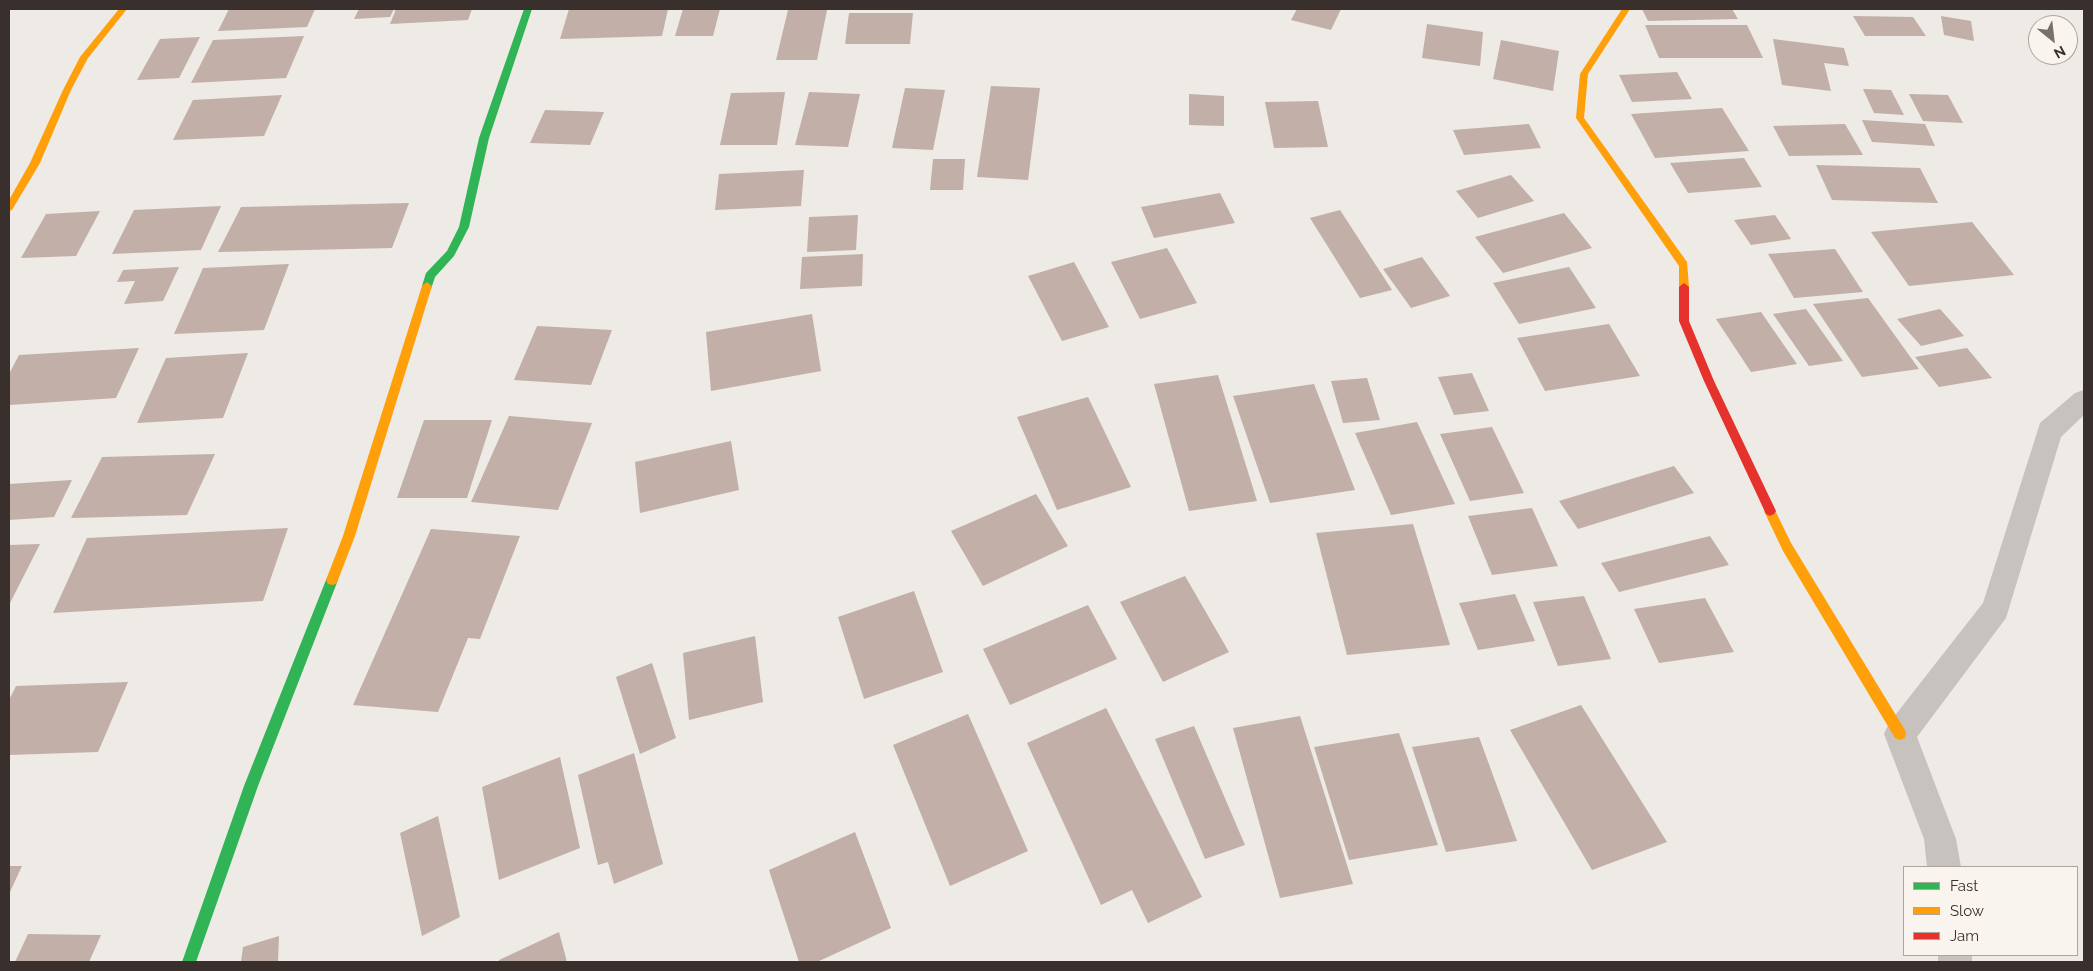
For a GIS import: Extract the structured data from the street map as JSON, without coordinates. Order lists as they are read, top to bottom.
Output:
{
  "legend": ["Fast", "Slow", "Jam"],
  "north": "bottom right"
}
